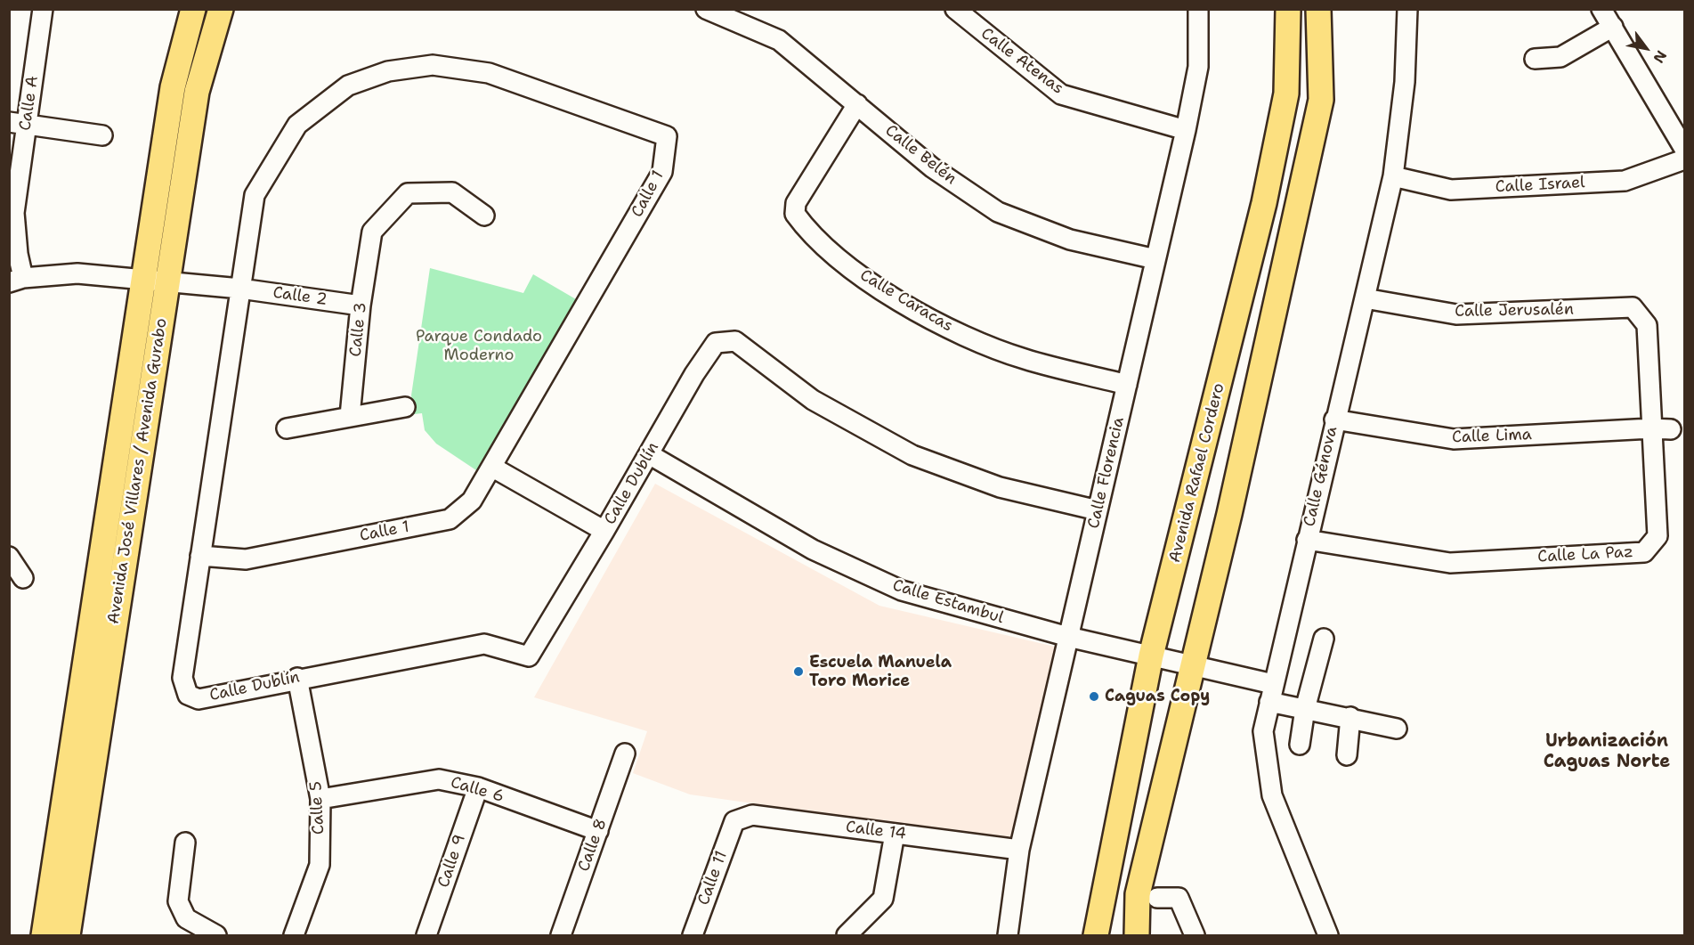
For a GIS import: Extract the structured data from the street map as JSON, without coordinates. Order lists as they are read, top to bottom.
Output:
{
  "streets": {
    "main road": ["Avenida José Villares / Avenida Gurabo", "Avenida Rafael Cordero"],
    "street": [
      "Calle Atenas",
      "Calle A",
      "Calle Belén",
      "Calle Israel",
      "Calle 1",
      "Calle 2",
      "Calle Caracas",
      "Calle Jerusalén",
      "Calle 3",
      "Calle Lima",
      "Calle Florencia",
      "Calle Génova",
      "Calle Dublín",
      "Calle La Paz",
      "Calle Estambul",
      "Calle 6",
      "Calle 5",
      "Calle 14",
      "Calle 8",
      "Calle 9",
      "Calle 11"
    ]
  },
  "crossings": [
    ["Calle Atenas", "Calle Florencia"],
    ["Calle Belén", "Calle Caracas"],
    ["Calle Belén", "Calle Florencia"],
    ["Calle Israel", "Calle Génova"],
    ["Calle 1", "Calle 2"],
    ["Calle 1", "Calle Dublín"],
    ["Calle 2", "Calle 3"],
    ["Calle Caracas", "Calle Florencia"],
    ["Calle Jerusalén", "Calle Génova"],
    ["Calle Jerusalén", "Calle La Paz"],
    ["Calle Lima", "Calle Génova"],
    ["Calle Lima", "Calle La Paz"],
    ["Calle Florencia", "Calle Dublín"],
    ["Calle Florencia", "Calle Estambul"],
    ["Calle Florencia", "Calle 14"],
    ["Avenida Rafael Cordero", "Calle Estambul"],
    ["Calle Génova", "Calle La Paz"],
    ["Calle Génova", "Calle Estambul"],
    ["Calle Dublín", "Calle Estambul"],
    ["Calle Dublín", "Calle 5"],
    ["Calle 6", "Calle 5"],
    ["Calle 6", "Calle 8"],
    ["Calle 6", "Calle 9"],
    ["Calle 14", "Calle 11"]
  ],
  "districts": ["Urbanización Caguas Norte"],
  "parks": ["Parque Condado Moderno"],
  "places": ["Escuela Manuela Toro Morice", "Caguas Copy"],
  "north": "bottom right"
}
